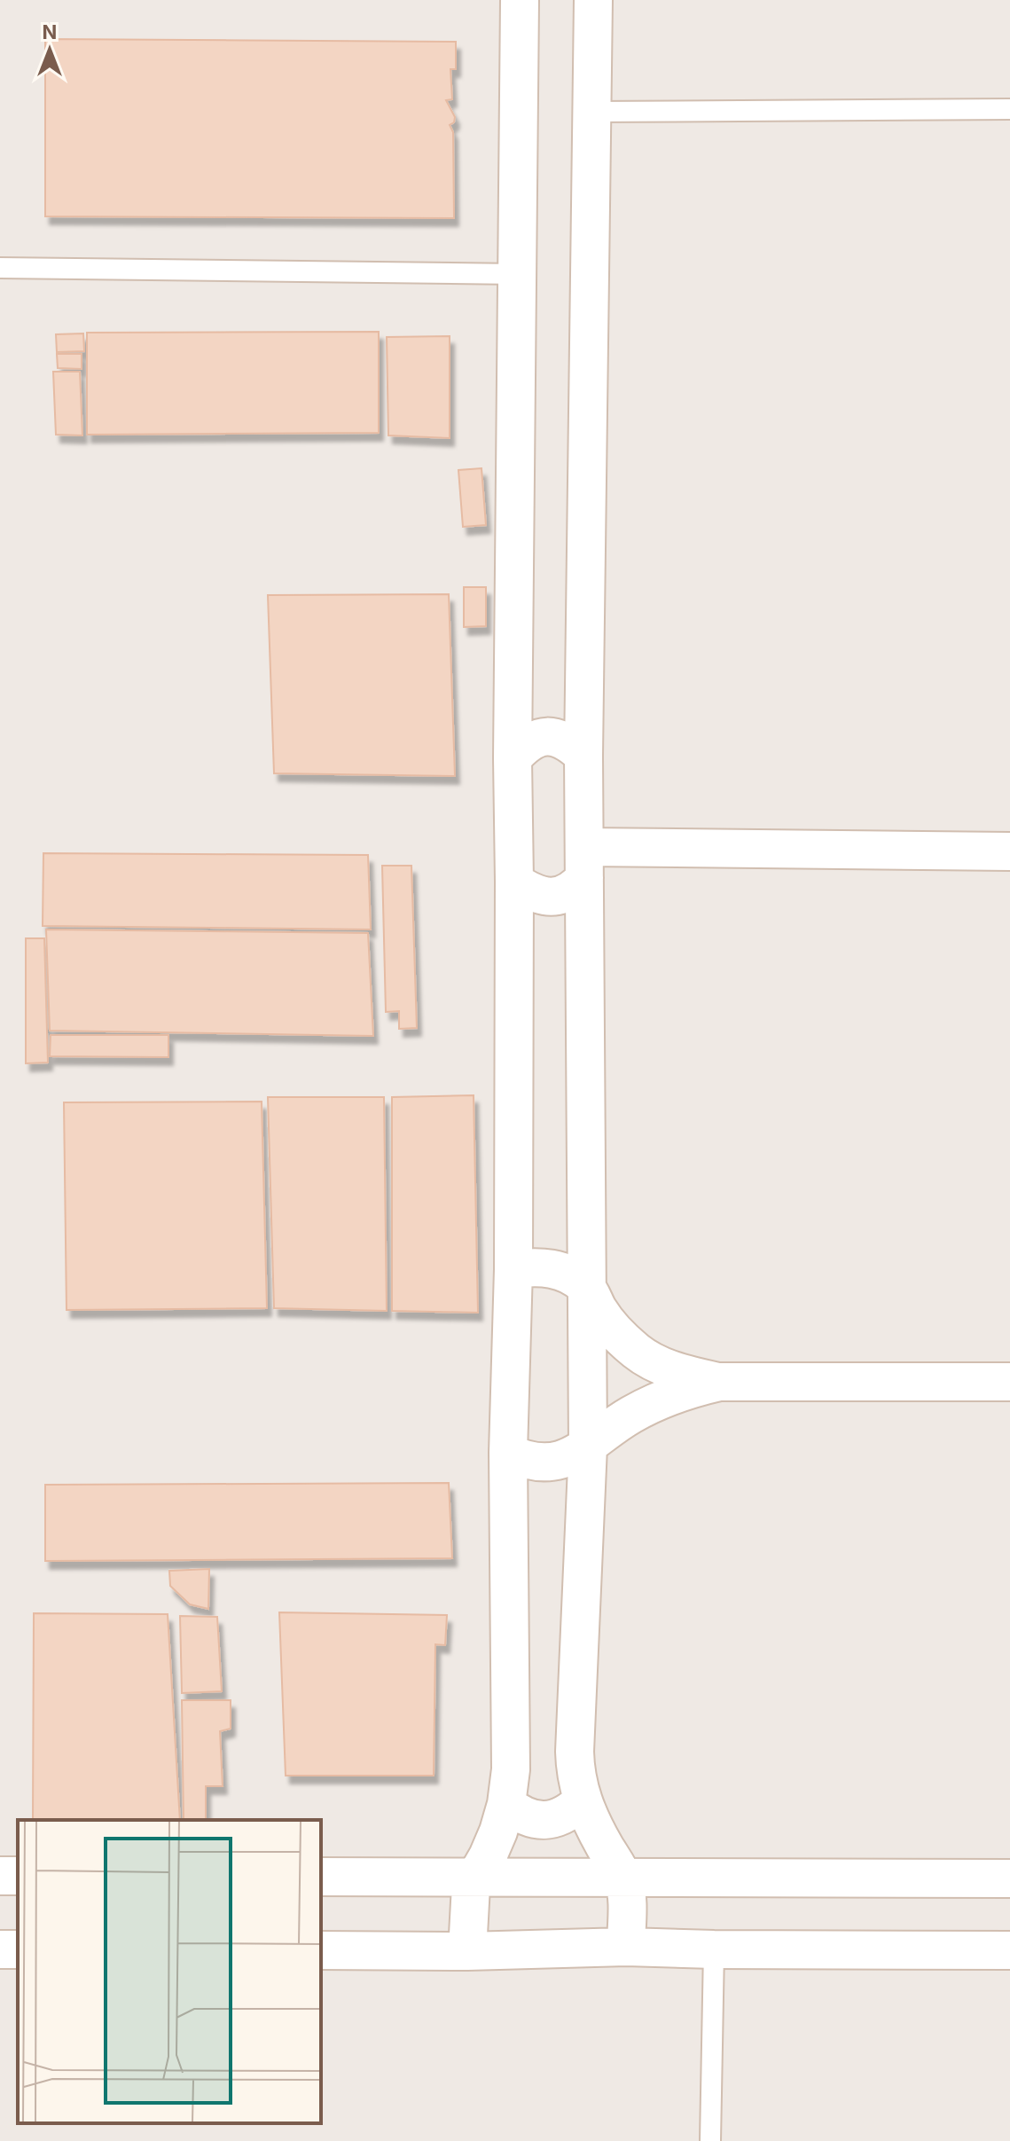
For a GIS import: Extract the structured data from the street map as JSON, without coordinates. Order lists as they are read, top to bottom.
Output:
{
  "north": "top"
}
